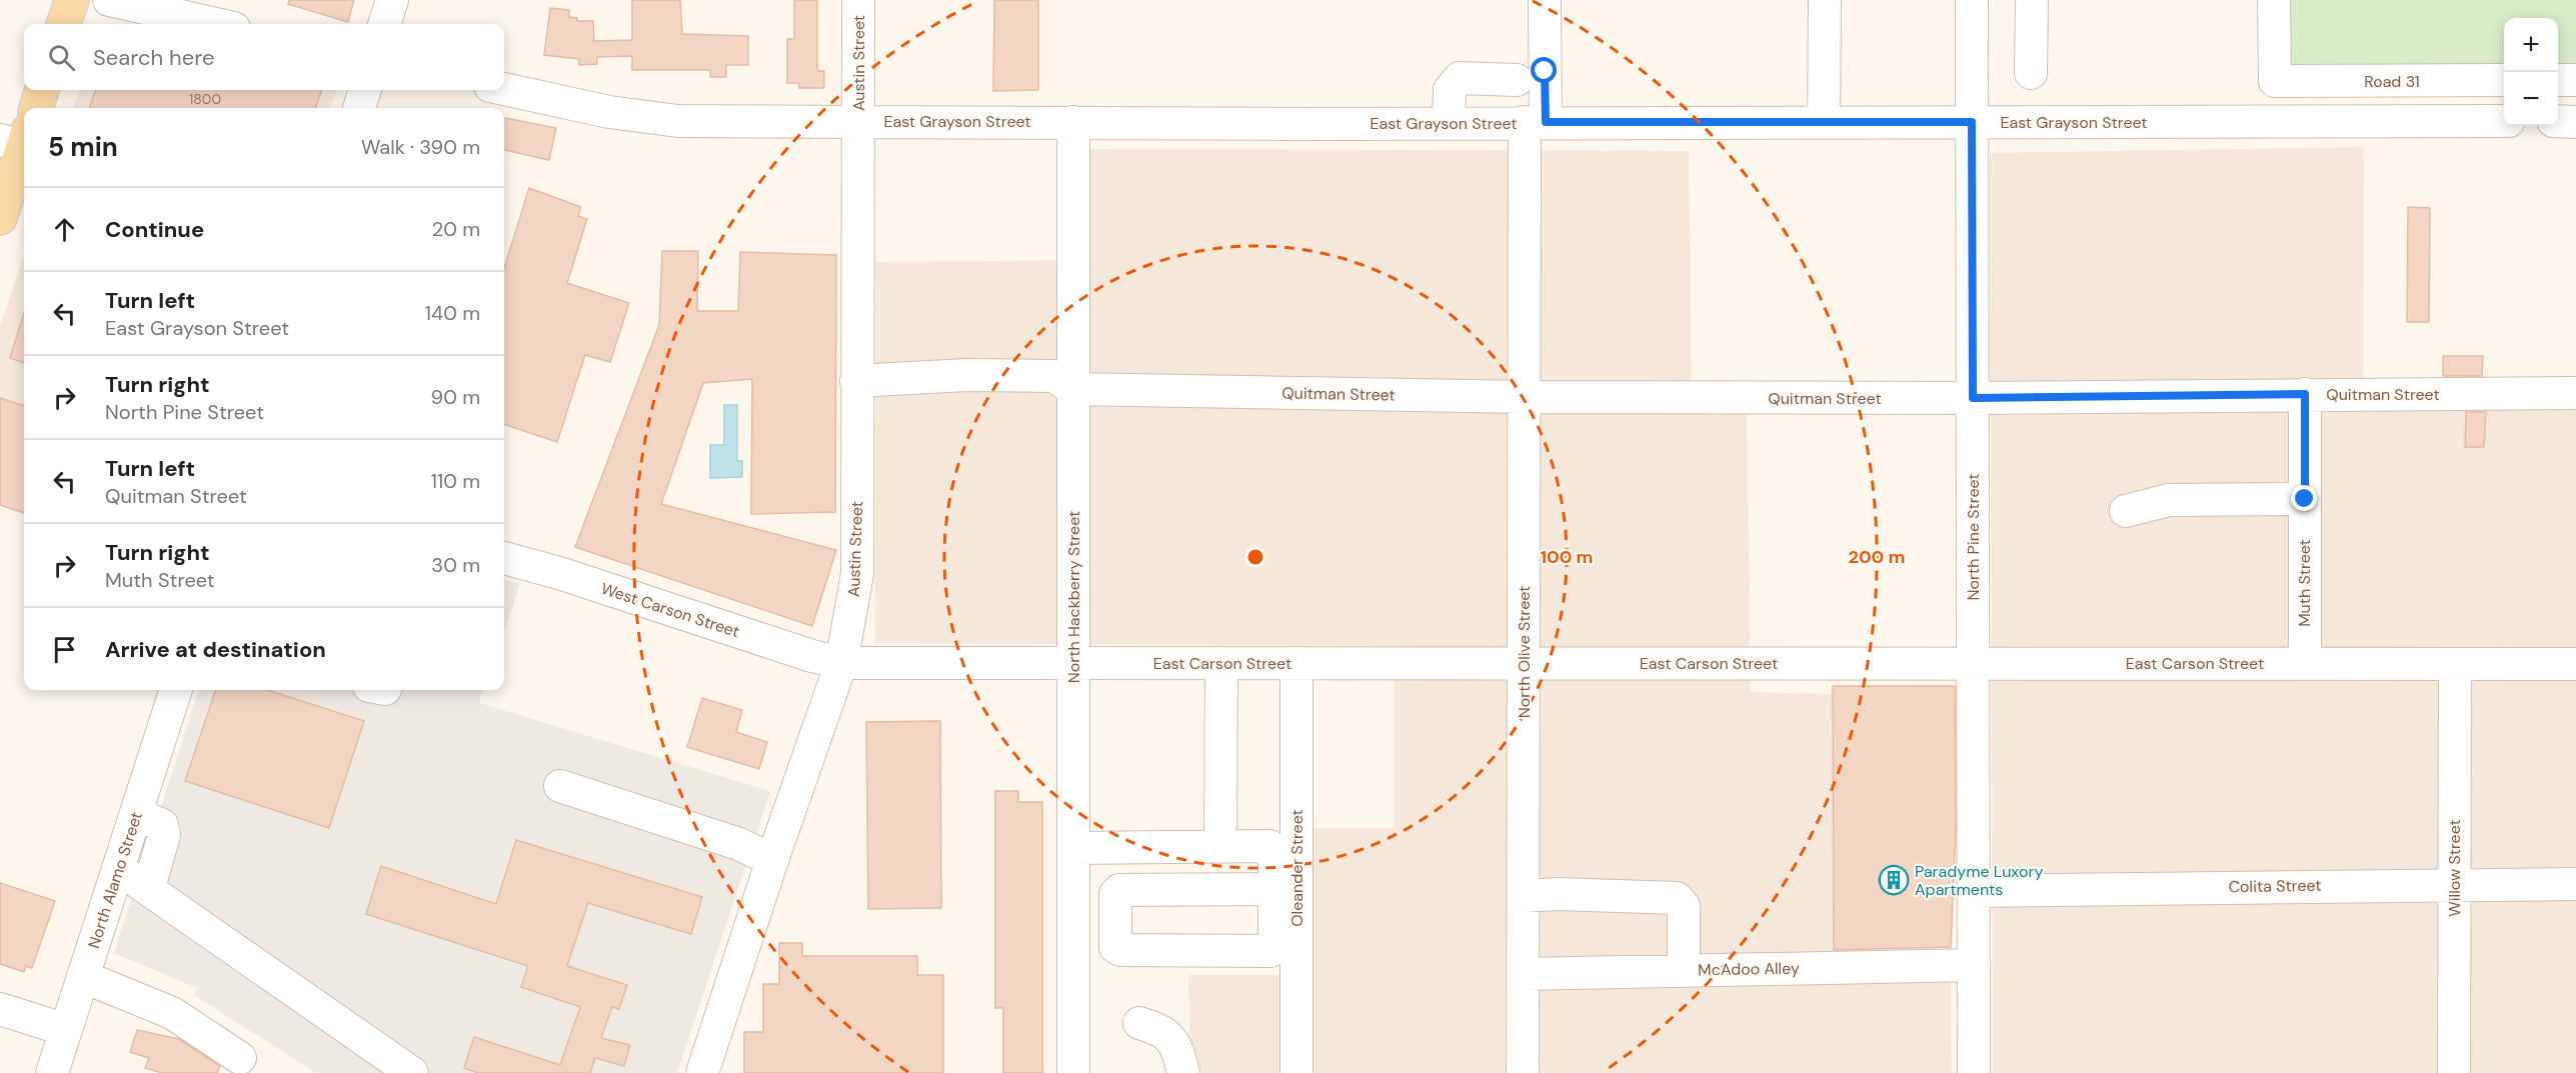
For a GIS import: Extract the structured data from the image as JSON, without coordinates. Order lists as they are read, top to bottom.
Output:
{
  "streets": {
    "street": [
      "Austin Street",
      "Road 31",
      "East Grayson Street",
      "Quitman Street",
      "North Pine Street",
      "Muth Street",
      "North Hackberry Street",
      "West Carson Street",
      "North Olive Street",
      "East Carson Street",
      "Oleander Street",
      "Willow Street",
      "North Alamo Street",
      "Colita Street",
      "McAdoo Alley"
    ]
  },
  "crossings": [
    ["Austin Street", "East Grayson Street"],
    ["Austin Street", "West Carson Street"],
    ["Austin Street", "East Carson Street"],
    ["East Grayson Street", "North Pine Street"],
    ["East Grayson Street", "North Hackberry Street"],
    ["East Grayson Street", "North Olive Street"],
    ["Quitman Street", "North Pine Street"],
    ["Quitman Street", "Muth Street"],
    ["Quitman Street", "North Hackberry Street"],
    ["Quitman Street", "North Olive Street"],
    ["North Pine Street", "East Carson Street"],
    ["North Pine Street", "Colita Street"],
    ["North Pine Street", "McAdoo Alley"],
    ["Muth Street", "East Carson Street"],
    ["North Hackberry Street", "East Carson Street"],
    ["West Carson Street", "East Carson Street"],
    ["North Olive Street", "East Carson Street"],
    ["North Olive Street", "McAdoo Alley"],
    ["East Carson Street", "Oleander Street"],
    ["East Carson Street", "Willow Street"],
    ["Willow Street", "Colita Street"]
  ],
  "places": {
    "building": ["Paradyme Luxory Apartments"]
  },
  "house_numbers": ["1800"],
  "page": {
    "map_buttons": ["+", "−"],
    "search": "Search here",
    "heading": ["5 min", "Walk · 390 m"],
    "list": [
      ["Continue", "20 m"],
      ["Turn left", "East Grayson Street", "140 m"],
      ["Turn right", "North Pine Street", "90 m"],
      ["Turn left", "Quitman Street", "110 m"],
      ["Turn right", "Muth Street", "30 m"],
      "Arrive at destination"
    ]
  },
  "rings": ["100 m", "200 m"]
}
